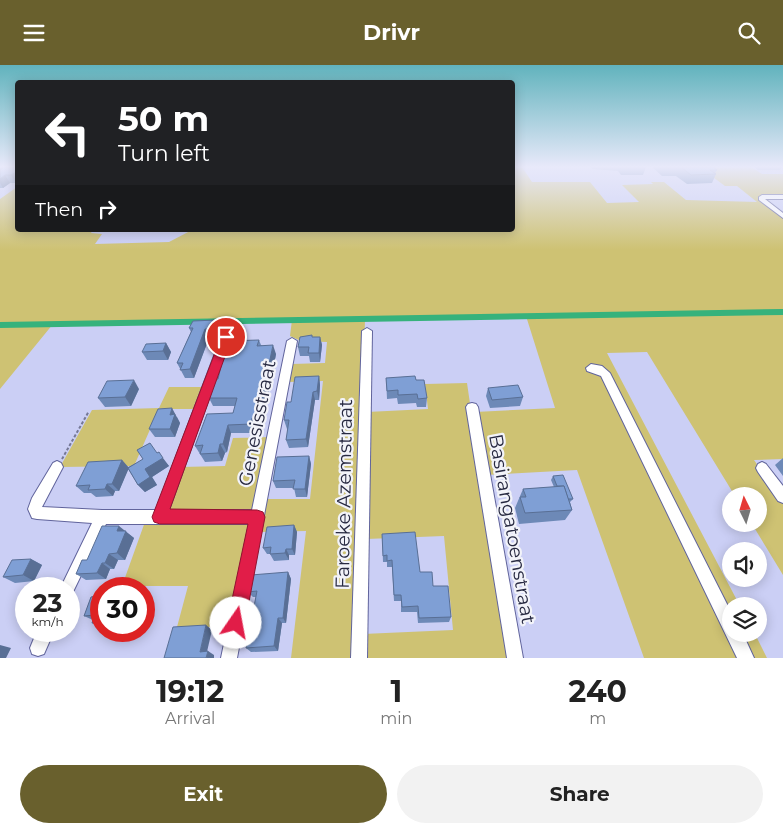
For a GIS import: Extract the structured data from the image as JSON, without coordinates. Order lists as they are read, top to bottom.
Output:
{
  "streets": {
    "street": ["Genesisstraat", "Faroeke Azemstraat", "Basirangatoenstraat"]
  },
  "north": "top",
  "page": {
    "header": "Drivr",
    "turn": ["50 m", "Turn left"],
    "then": "Then",
    "speed": "23 km/h",
    "limit": "30",
    "eta": [
      "19:12",
      "Arrival",
      "1",
      "min",
      "240",
      "m"
    ],
    "buttons": ["Exit", "Share"]
  }
}
